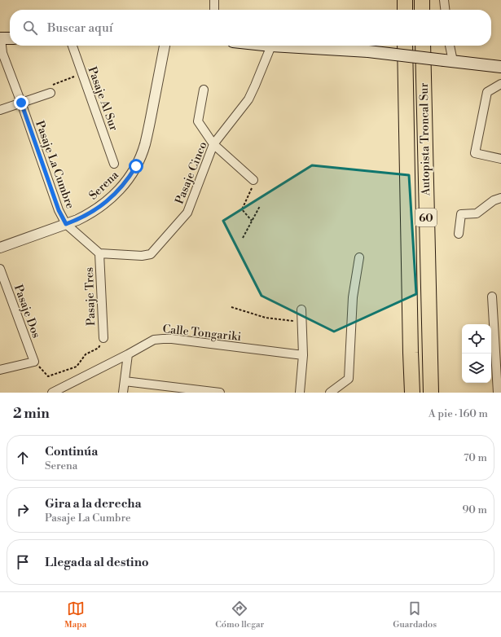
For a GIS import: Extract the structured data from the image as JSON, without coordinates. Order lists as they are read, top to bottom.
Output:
{
  "streets": {
    "highway": ["Autopista Troncal Sur", "60"],
    "street": [
      "Pasaje Al Sur",
      "Pasaje La Cumbre",
      "Pasaje Cinco",
      "Serena",
      "Pasaje Tres",
      "Pasaje Dos",
      "Calle Tongariki"
    ]
  },
  "crossings": [
    ["Pasaje La Cumbre", "Serena"],
    ["Pasaje Cinco", "Pasaje Tres"]
  ],
  "page": {
    "search": "Buscar aquí",
    "heading": ["2 min", "A pie · 160 m"],
    "list": [
      ["Continúa", "Serena", "70 m"],
      ["Gira a la derecha", "Pasaje La Cumbre", "90 m"],
      "Llegada al destino"
    ],
    "nav": ["Mapa", "Cómo llegar", "Guardados"]
  }
}
